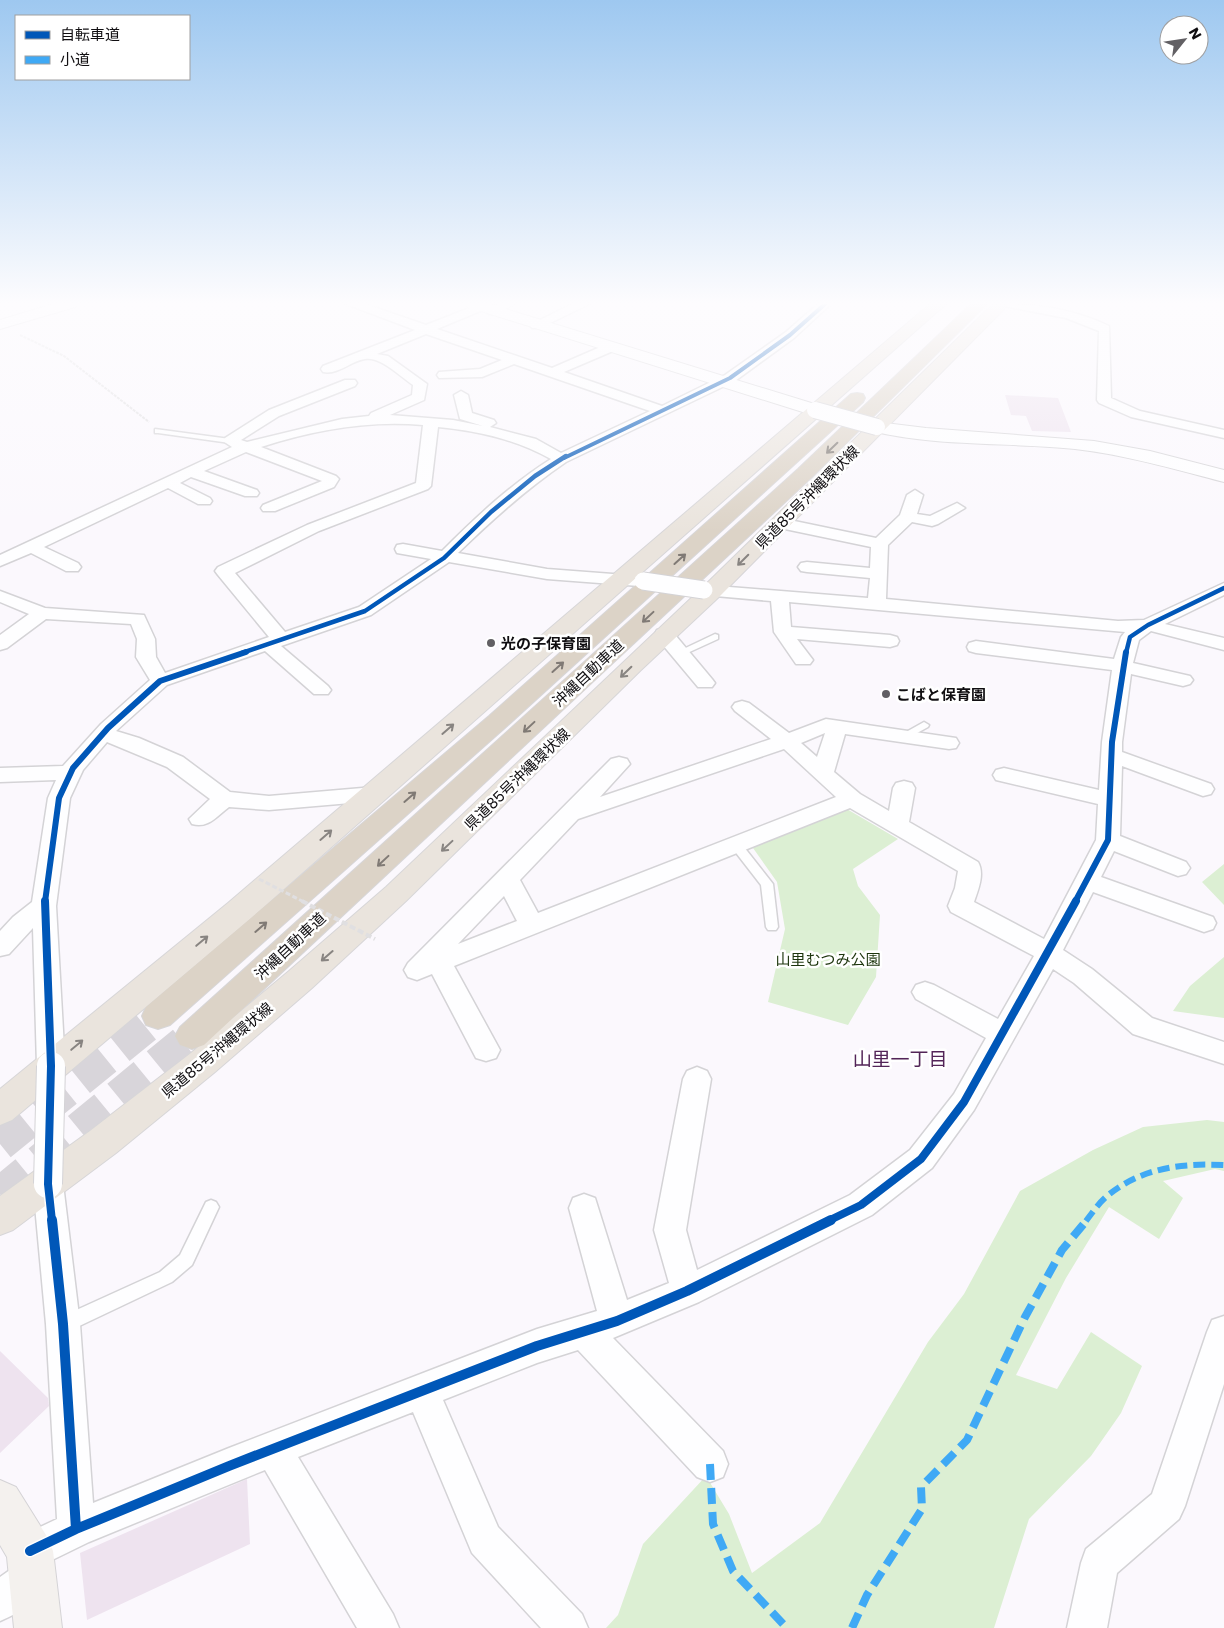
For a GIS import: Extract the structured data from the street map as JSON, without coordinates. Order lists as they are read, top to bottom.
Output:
{
  "streets": {
    "highway": ["沖縄自動車道"],
    "main road": ["県道85号沖縄環状線"]
  },
  "districts": ["山里一丁目"],
  "parks": ["山里むつみ公園"],
  "places": ["光の子保育園", "こばと保育園"],
  "legend": ["自転車道", "小道"],
  "north": "top right"
}
